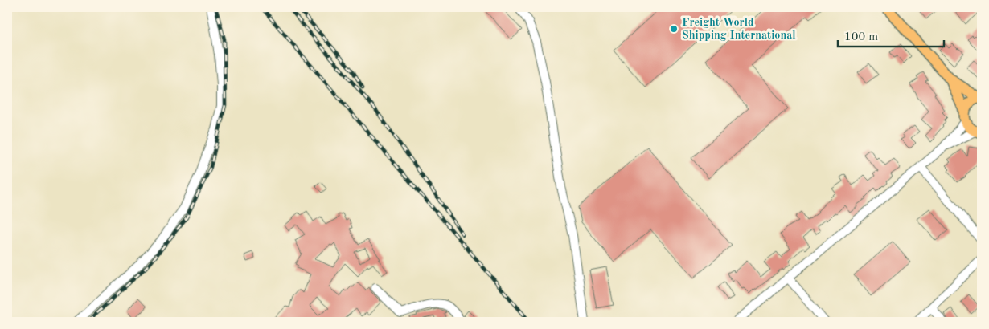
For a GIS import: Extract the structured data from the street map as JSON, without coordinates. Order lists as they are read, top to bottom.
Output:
{
  "places": ["Freight World Shipping International"],
  "scale_bar": "100 m"
}
